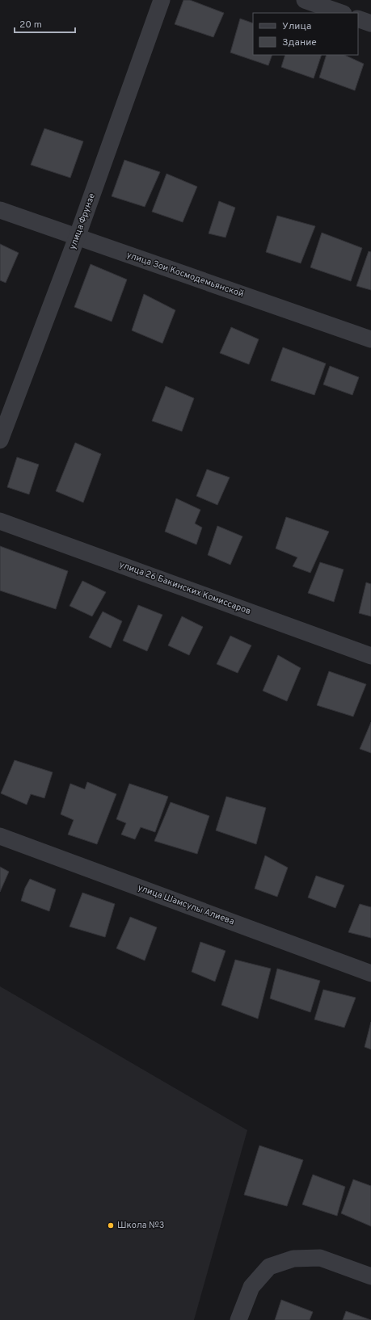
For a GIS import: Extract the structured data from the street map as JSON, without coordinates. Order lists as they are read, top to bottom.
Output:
{
  "streets": {
    "street": [
      "улица Фрунзе",
      "улица Зои Космодемьянской",
      "улица 26 Бакинских Комиссаров",
      "улица Шамсулы Алиева"
    ]
  },
  "crossings": [
    ["улица Фрунзе", "улица Зои Космодемьянской"]
  ],
  "places": ["Школа №3"],
  "legend": ["Улица", "Здание"],
  "scale_bar": "20 m"
}
